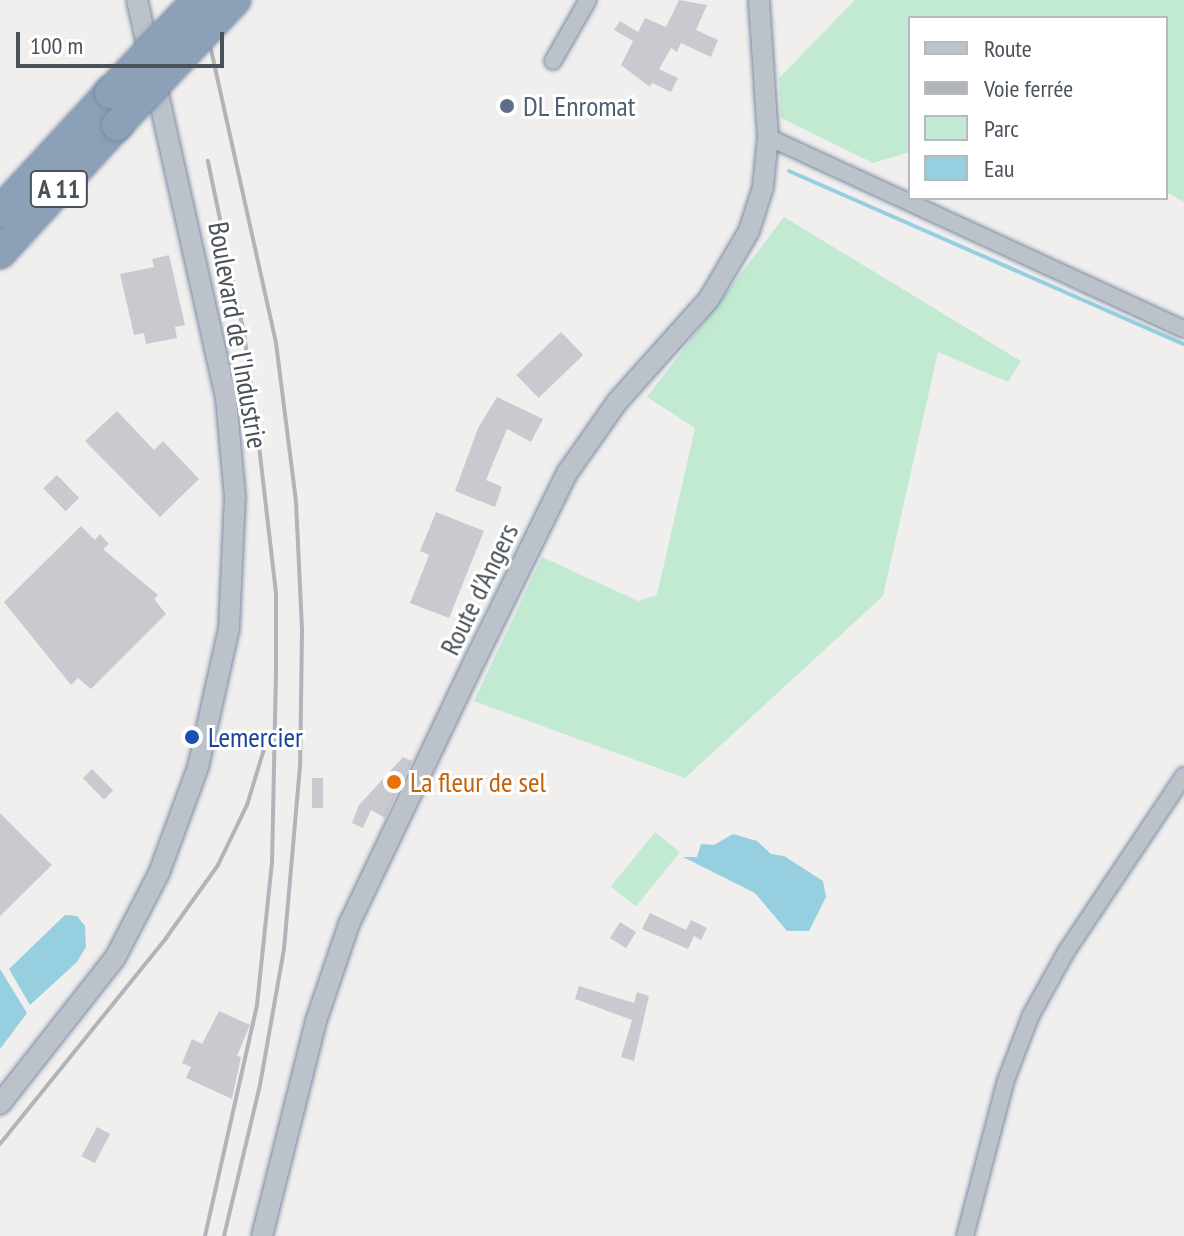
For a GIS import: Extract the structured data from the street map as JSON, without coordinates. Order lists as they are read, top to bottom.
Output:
{
  "streets": {
    "highway": ["A 11"],
    "street": ["Boulevard de l'Industrie", "Route d'Angers"]
  },
  "places": ["DL Enromat", "Lemercier", "La fleur de sel"],
  "legend": [
    "Route",
    "Voie ferrée",
    "Parc",
    "Eau"
  ],
  "scale_bar": "100 m"
}
